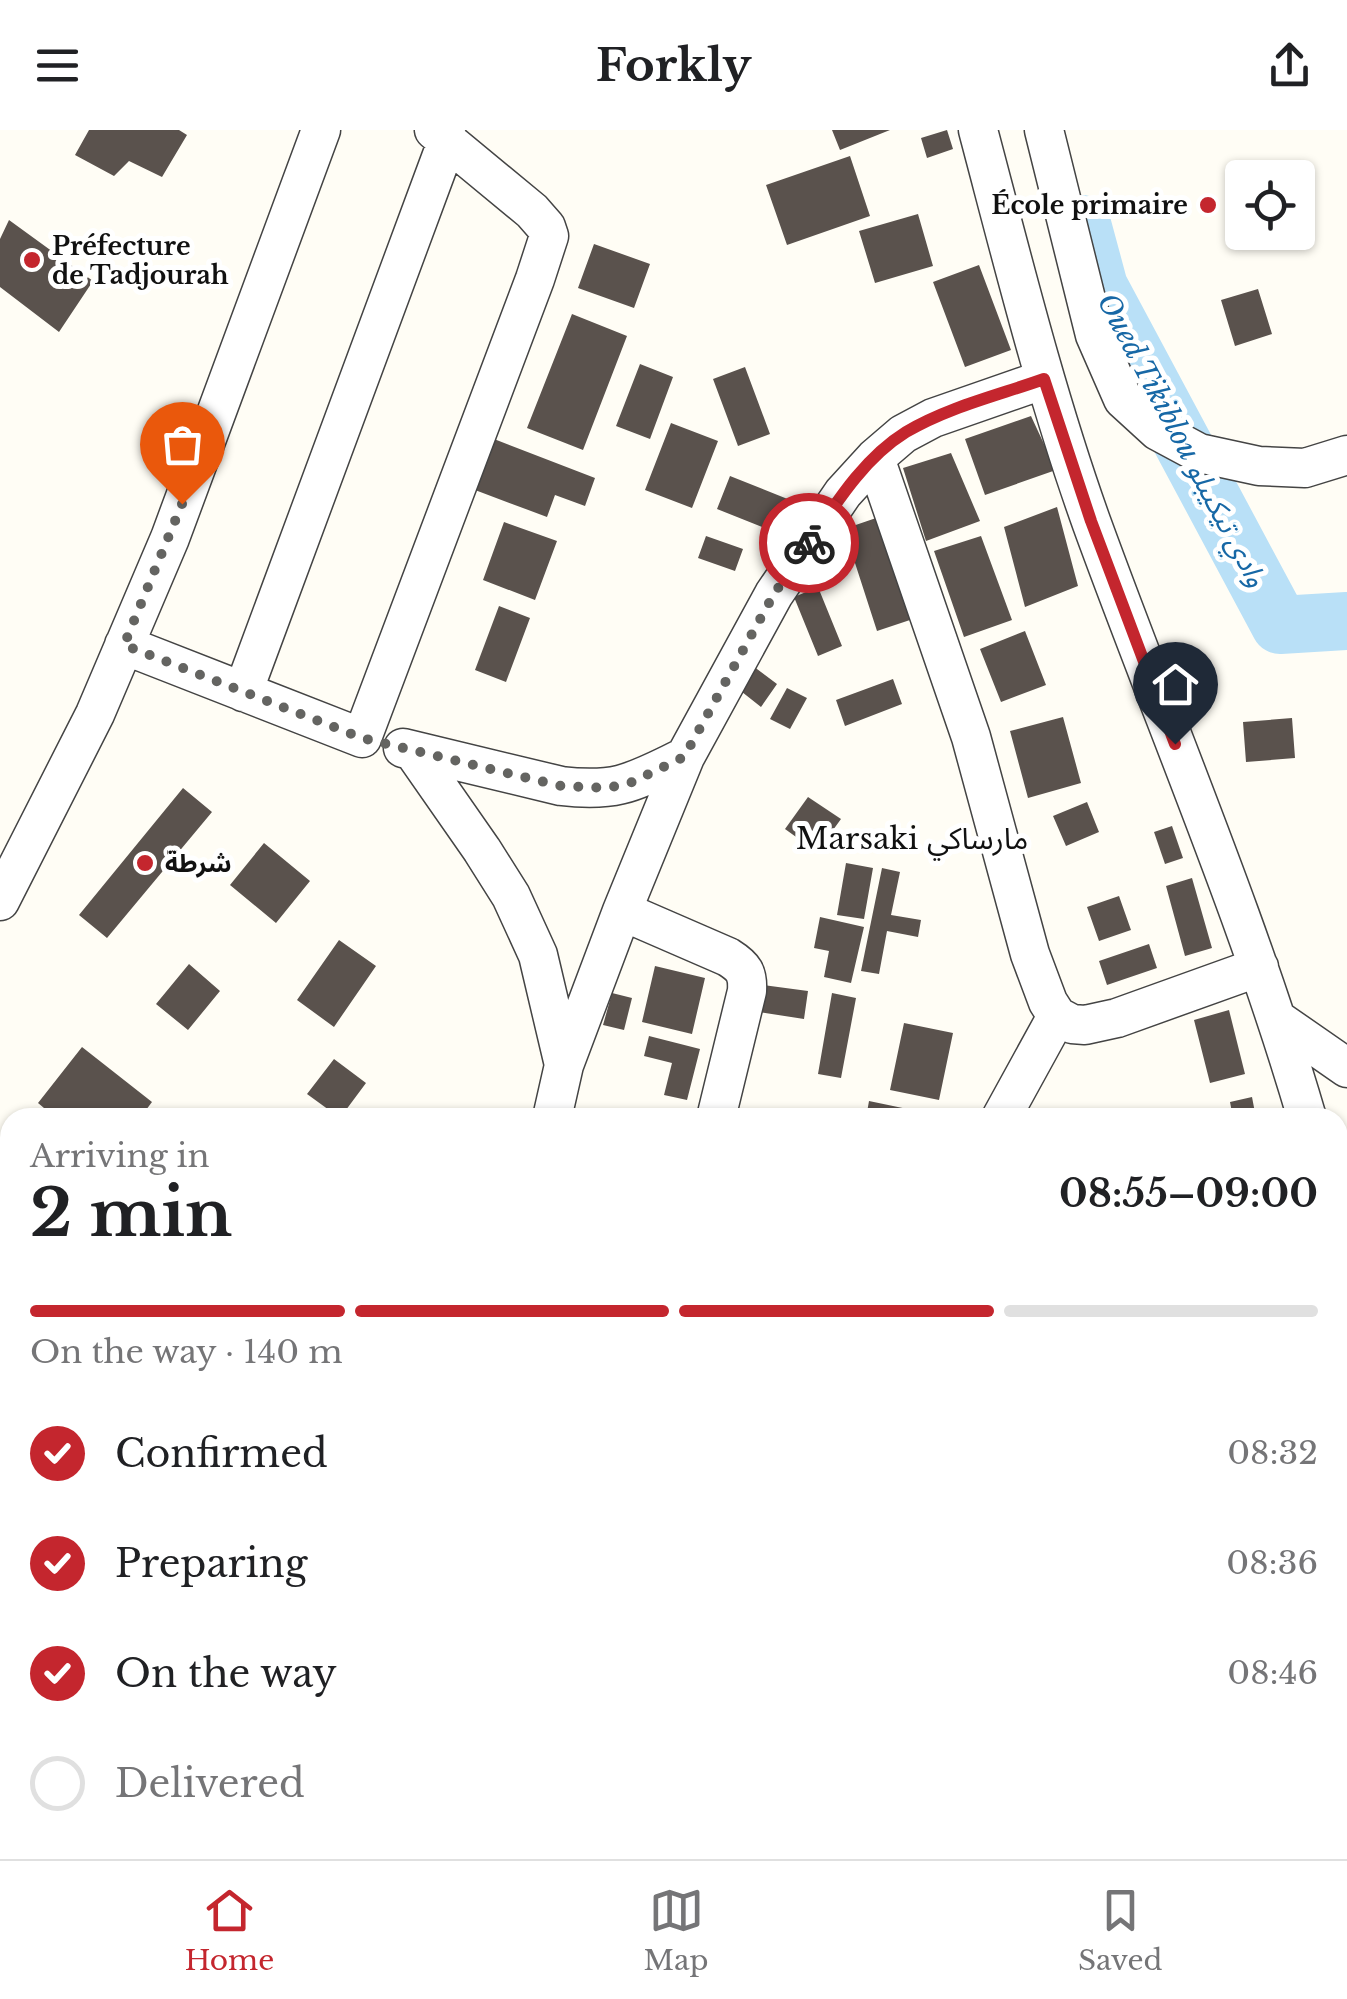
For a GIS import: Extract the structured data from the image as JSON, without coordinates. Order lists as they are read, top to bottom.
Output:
{
  "districts": ["Marsaki مارساكي"],
  "water": ["Oued Tikiblou وادي تيكيبلو"],
  "places": ["École primaire", "Préfecture de Tadjourah", "شرطة"],
  "page": {
    "header": "Forkly",
    "heading": ["2 min", "Arriving in", "08:55–09:00"],
    "bar": "On the way · 140 m",
    "list": [
      ["Confirmed", "08:32"],
      ["Preparing", "08:36"],
      ["On the way", "08:46"],
      "Delivered"
    ],
    "tabs": ["Home", "Map", "Saved"]
  }
}
